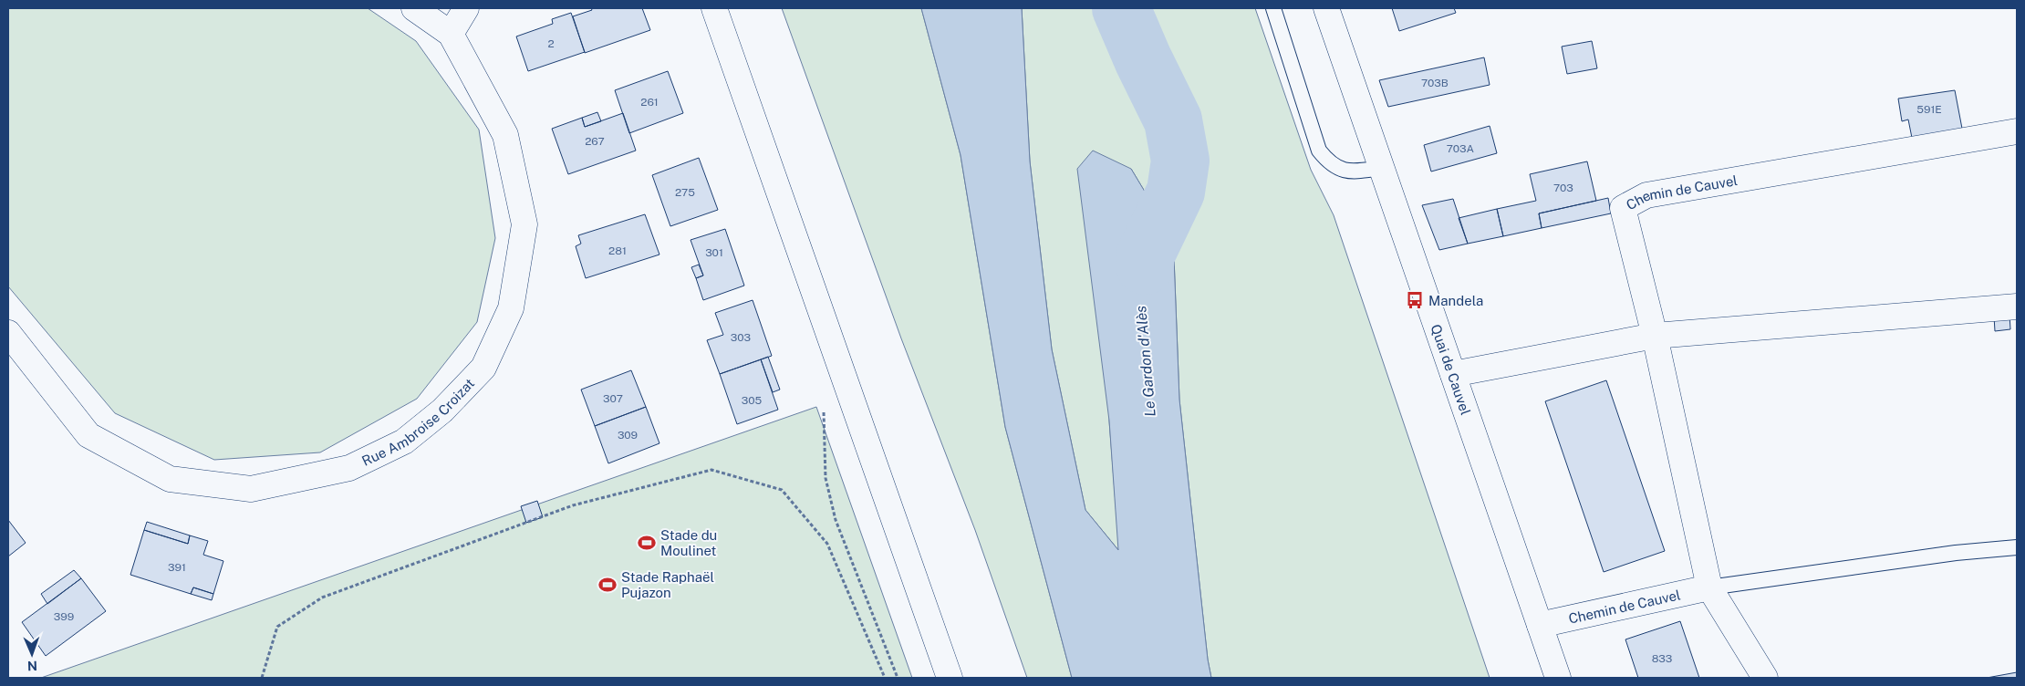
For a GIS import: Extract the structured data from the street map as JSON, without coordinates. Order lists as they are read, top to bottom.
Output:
{
  "streets": {
    "street": ["Chemin de Cauvel", "Quai de Cauvel", "Rue Ambroise Croizat"]
  },
  "crossings": [
    ["Chemin de Cauvel", "Quai de Cauvel"]
  ],
  "water": ["Le Gardon d'Alès"],
  "places": {
    "bus stop": ["Mandela"],
    "sports": ["Stade du Moulinet", "Stade Raphaël Pujazon"]
  },
  "house_numbers": [
    "2",
    "703B",
    "261",
    "591E",
    "267",
    "703A",
    "703",
    "275",
    "281",
    "301",
    "303",
    "307",
    "305",
    "309",
    "391",
    "399",
    "833"
  ],
  "north": "bottom"
}
